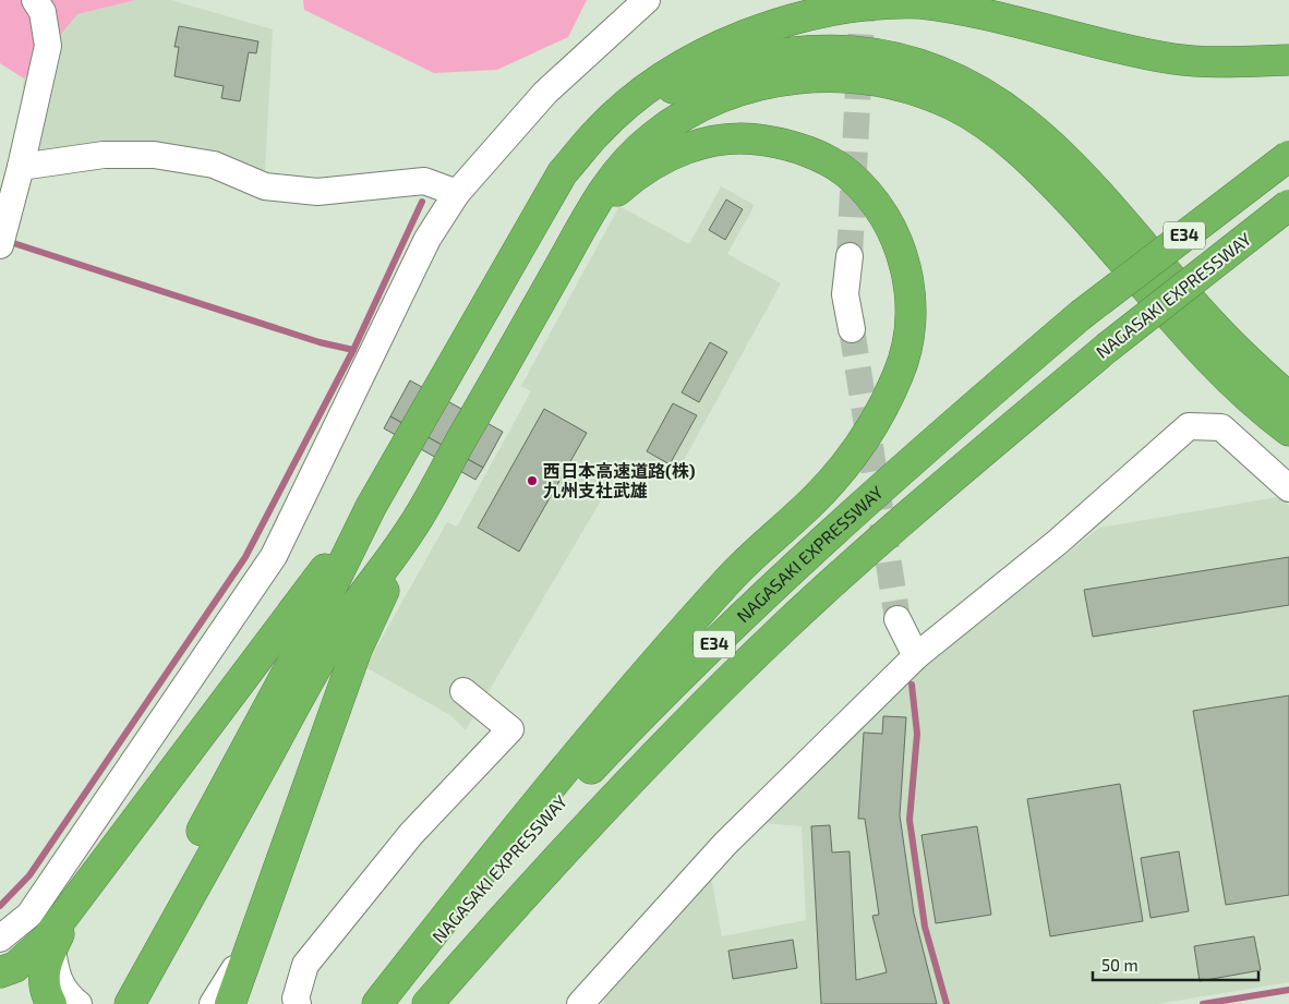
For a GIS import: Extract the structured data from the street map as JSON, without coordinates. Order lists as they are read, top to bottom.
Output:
{
  "streets": {
    "highway": ["E34", "NAGASAKI EXPRESSWAY"]
  },
  "places": ["西日本高速道路(株) 九州支社武雄"],
  "scale_bar": "50 m"
}
